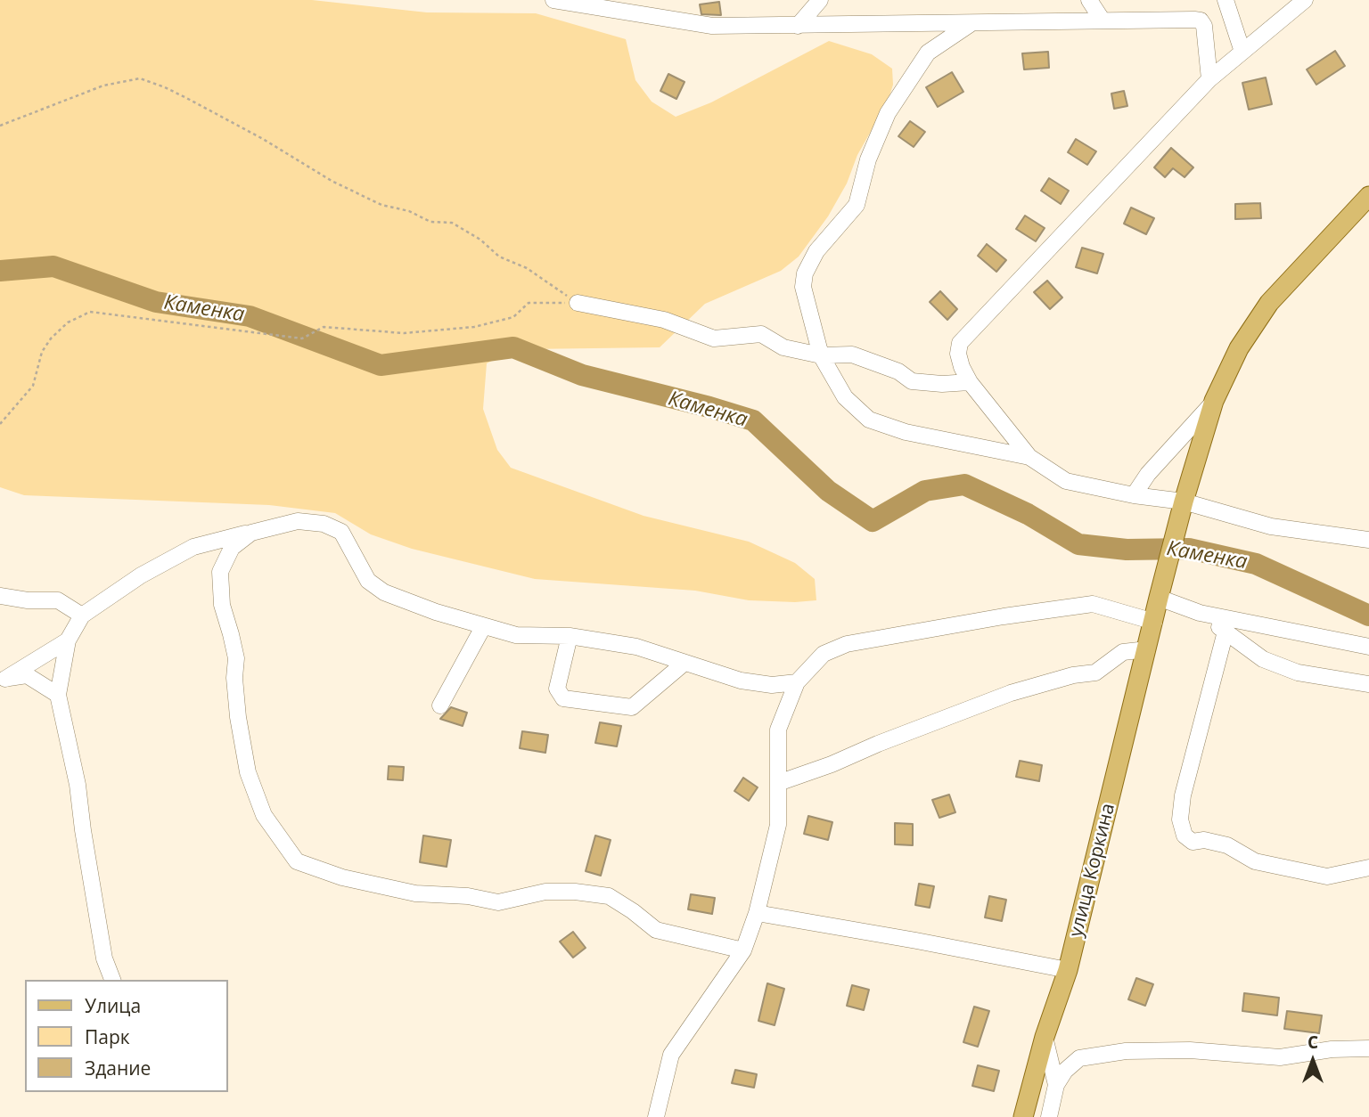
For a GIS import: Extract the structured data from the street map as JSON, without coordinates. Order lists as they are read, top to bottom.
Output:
{
  "streets": {
    "main road": ["улица Коркина"]
  },
  "water": ["Каменка"],
  "legend": ["Улица", "Парк", "Здание"],
  "north": "top"
}
